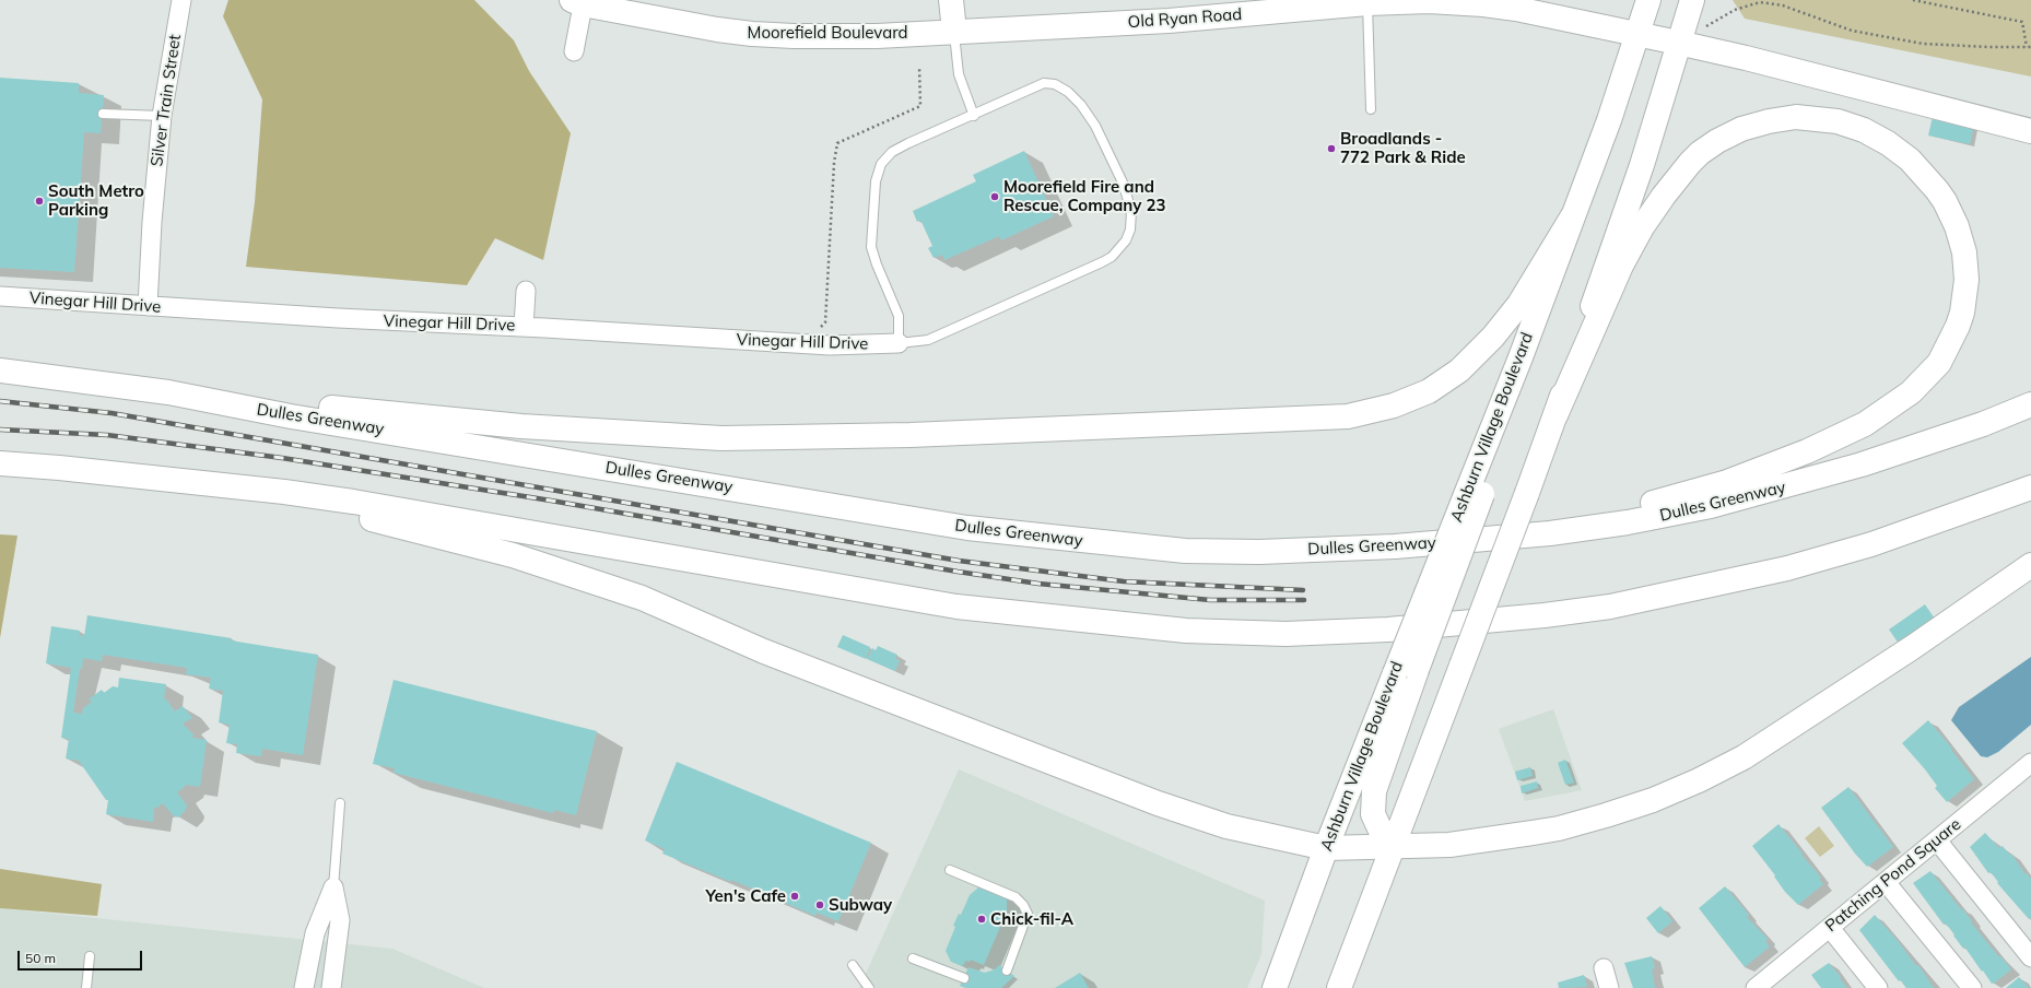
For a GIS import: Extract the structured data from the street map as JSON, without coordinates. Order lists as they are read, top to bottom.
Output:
{
  "streets": {
    "main road": [
      "Old Ryan Road",
      "Moorefield Boulevard",
      "Dulles Greenway",
      "Ashburn Village Boulevard"
    ],
    "street": ["Silver Train Street", "Vinegar Hill Drive", "Patching Pond Square"]
  },
  "crossings": [
    ["Old Ryan Road", "Moorefield Boulevard"],
    ["Old Ryan Road", "Ashburn Village Boulevard"],
    ["Silver Train Street", "Vinegar Hill Drive"]
  ],
  "places": [
    "Broadlands - 772 Park & Ride",
    "Moorefield Fire and Rescue, Company 23",
    "South Metro Parking",
    "Yen's Cafe",
    "Subway",
    "Chick-fil-A"
  ],
  "scale_bar": "50 m"
}
